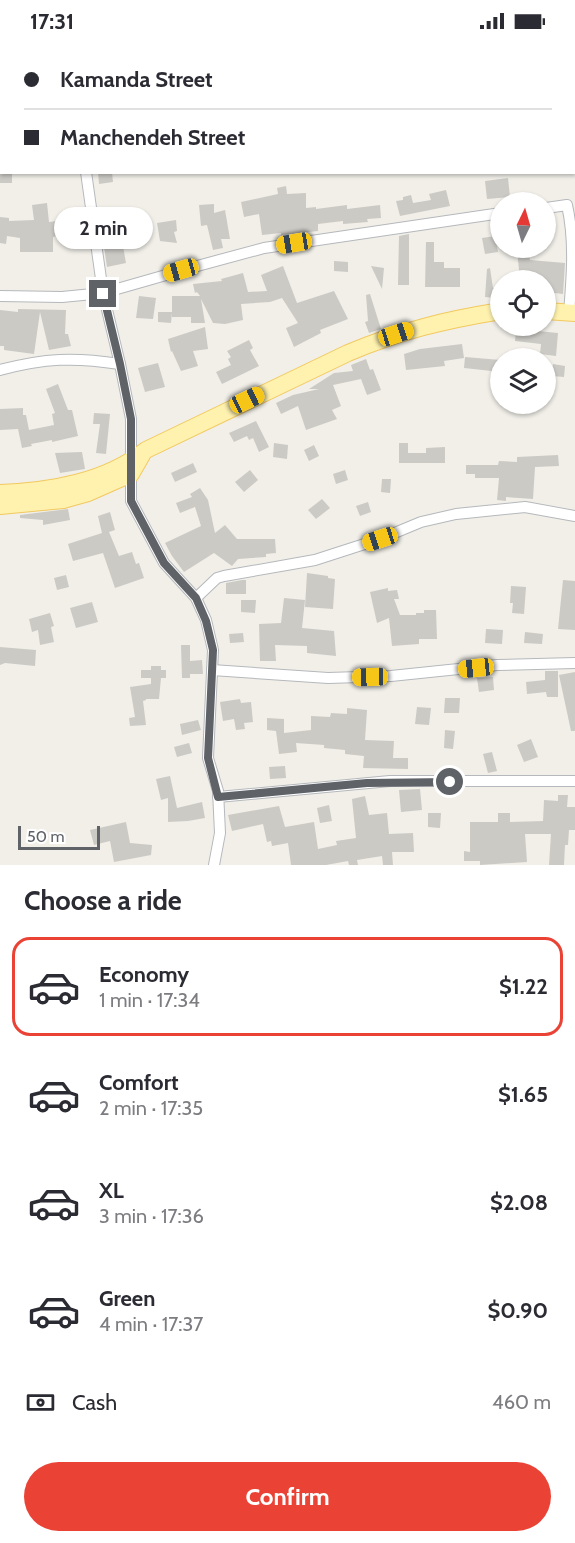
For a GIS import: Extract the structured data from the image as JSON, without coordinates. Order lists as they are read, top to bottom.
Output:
{
  "scale_bar": "50 m",
  "north": "top",
  "page": {
    "status": "17:31",
    "banner": ["Kamanda Street", "Manchendeh Street"],
    "bubble": "2 min",
    "scale": "50 m",
    "heading": "Choose a ride",
    "list": [
      {
        "name": "Economy",
        "note": "1 min · 17:34",
        "value": "$1.22"
      },
      {
        "name": "Comfort",
        "note": "2 min · 17:35",
        "value": "$1.65"
      },
      {
        "name": "XL",
        "note": "3 min · 17:36",
        "value": "$2.08"
      },
      {
        "name": "Green",
        "note": "4 min · 17:37",
        "value": "$0.90"
      }
    ],
    "pay": ["Cash", "460 m"],
    "buttons": "Confirm"
  }
}
